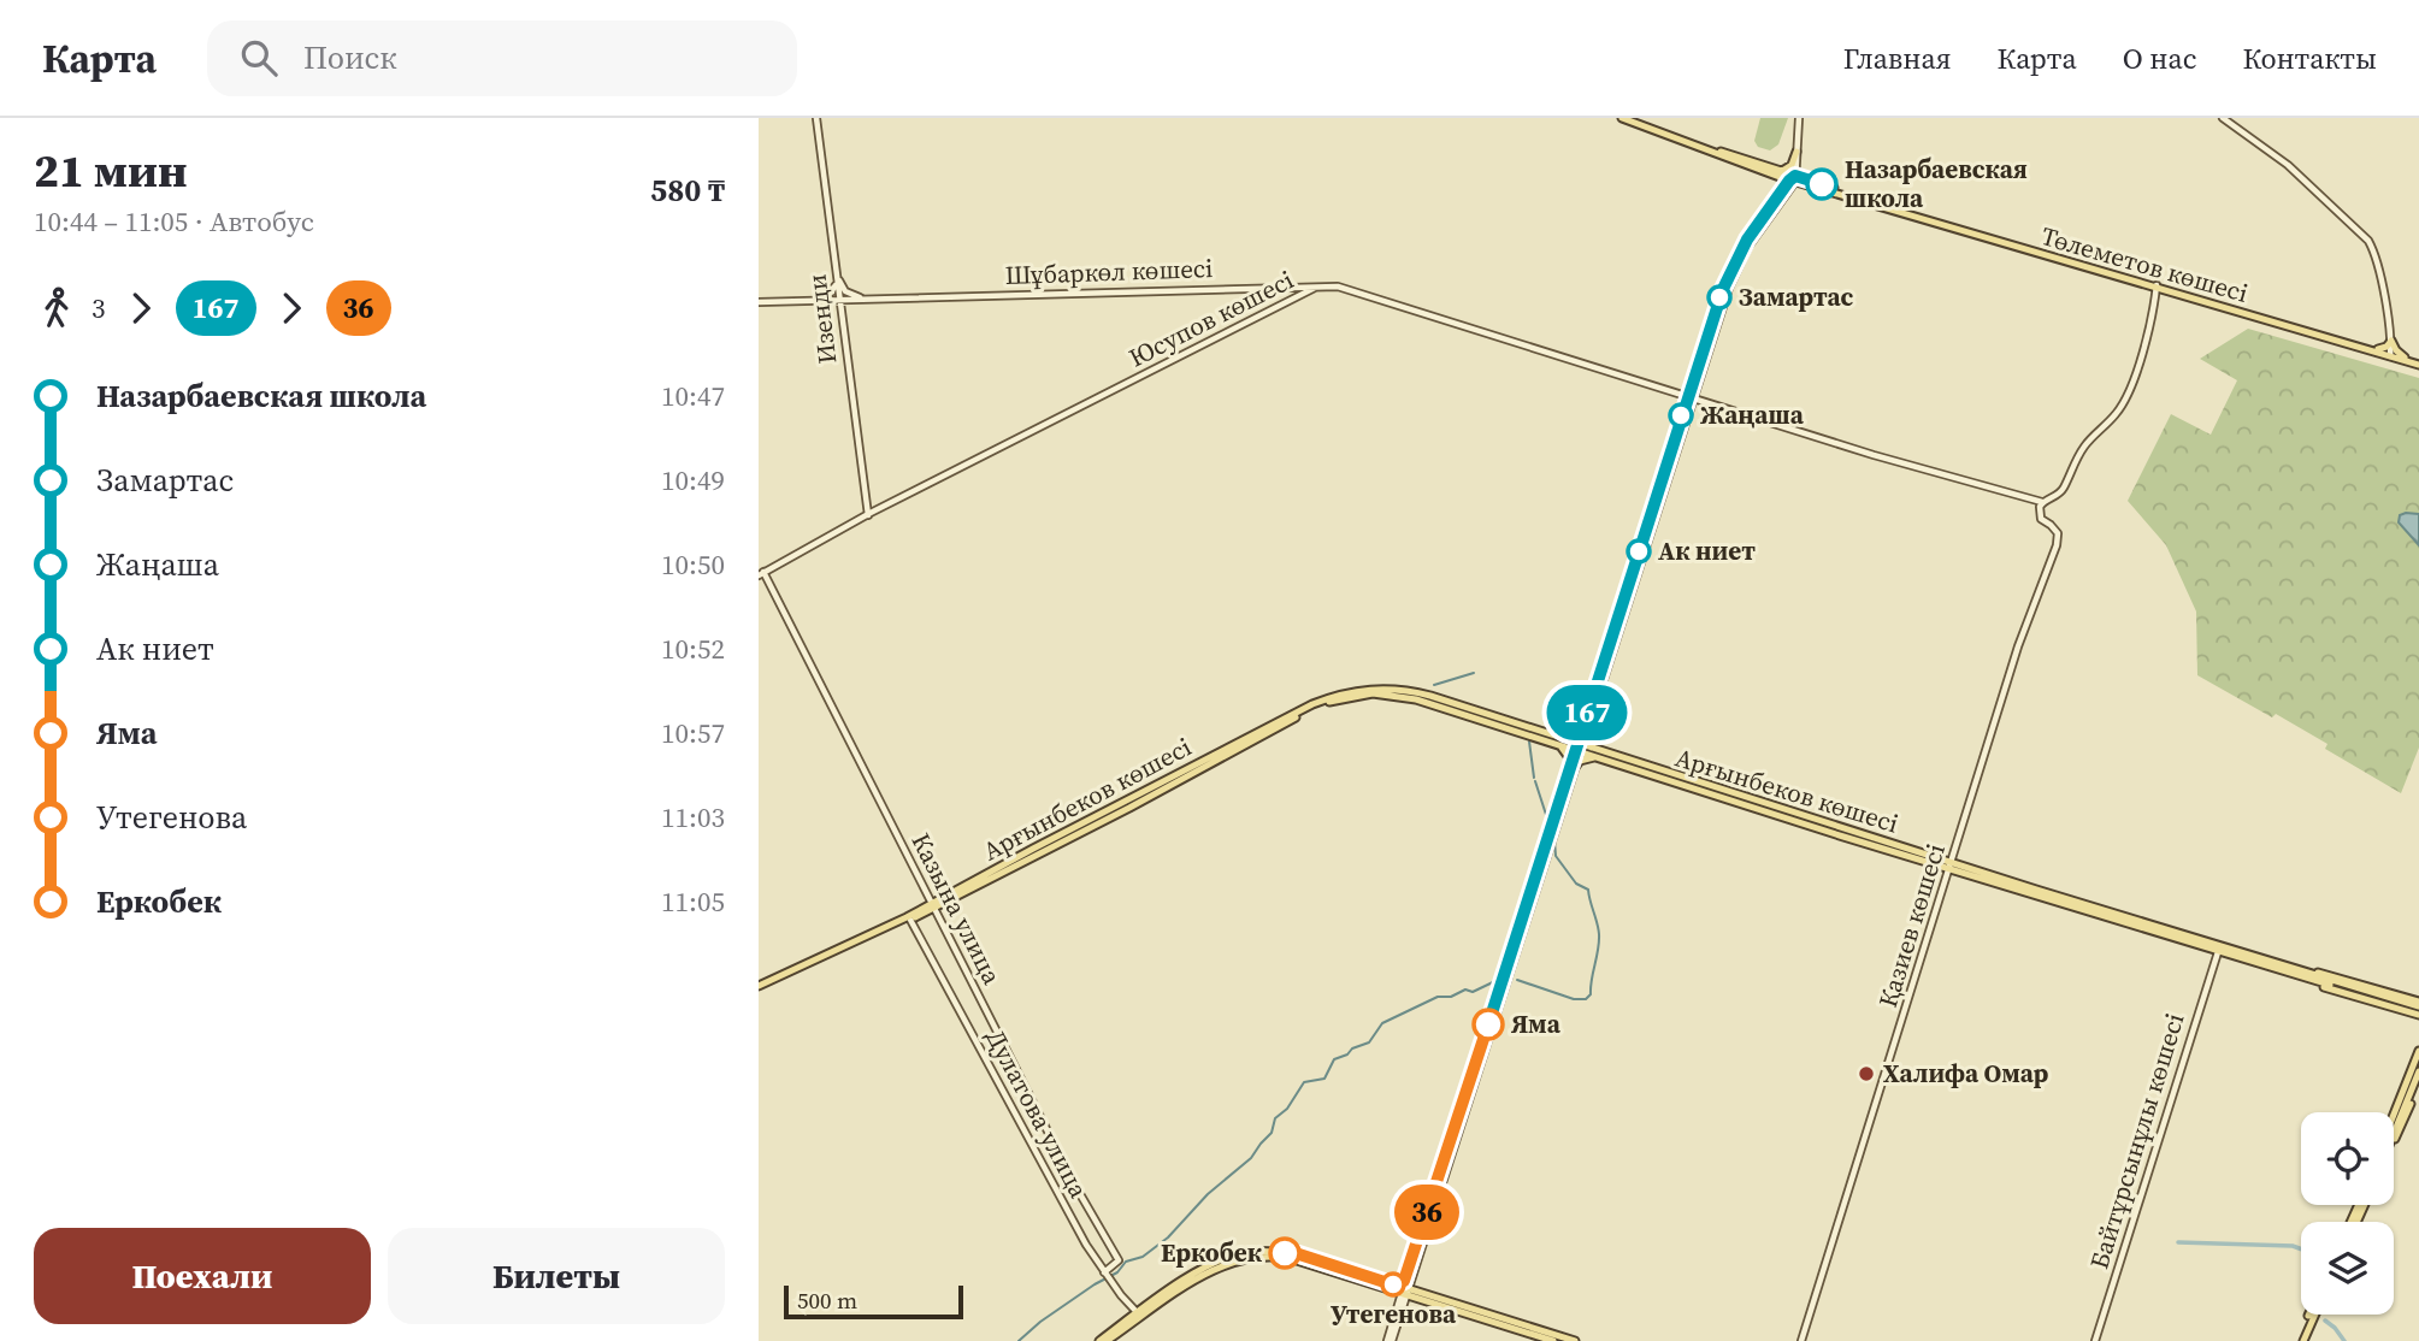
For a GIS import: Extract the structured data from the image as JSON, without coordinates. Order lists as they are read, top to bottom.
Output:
{
  "streets": {
    "main road": ["Төлеметов көшесі", "Арғынбеков көшесі"],
    "street": [
      "Шұбаркөл көшесі",
      "Изенди",
      "Юсупов көшесі",
      "Казына улица",
      "Қазиев көшесі",
      "Дулатова улица",
      "Байтұрсынұлы көшесі"
    ]
  },
  "crossings": [
    ["Шұбаркөл көшесі", "Изенди"],
    ["Шұбаркөл көшесі", "Юсупов көшесі"],
    ["Шұбаркөл көшесі", "Қазиев көшесі"],
    ["Изенди", "Юсупов көшесі"],
    ["Юсупов көшесі", "Казына улица"],
    ["Арғынбеков көшесі", "Казына улица"],
    ["Арғынбеков көшесі", "Қазиев көшесі"],
    ["Арғынбеков көшесі", "Байтұрсынұлы көшесі"],
    ["Казына улица", "Дулатова улица"]
  ],
  "places": [
    "Назарбаевская школа",
    "Замартас",
    "Жаңаша",
    "Ак ниет",
    "Яма",
    "Халифа Омар",
    "Еркобек",
    "Утегенова"
  ],
  "lines": ["bus line 167", "bus line 36"],
  "scale_bar": "500 m",
  "page": {
    "header": "Карта",
    "search": "Поиск",
    "nav": [
      "Главная",
      "Карта",
      "О нас",
      "Контакты"
    ],
    "heading": ["21 мин", "10:44 – 11:05 · Автобус", "580 ₸"],
    "on_map": ["167", "36"],
    "legs": ["3", "167", "36"],
    "list": [
      {
        "name": "Назарбаевская школа",
        "value": "10:47"
      },
      {
        "name": "Замартас",
        "value": "10:49"
      },
      {
        "name": "Жаңаша",
        "value": "10:50"
      },
      {
        "name": "Ак ниет",
        "value": "10:52"
      },
      {
        "name": "Яма",
        "value": "10:57"
      },
      {
        "name": "Утегенова",
        "value": "11:03"
      },
      {
        "name": "Еркобек",
        "value": "11:05"
      }
    ],
    "buttons": ["Поехали", "Билеты"],
    "scale": "500 m"
  }
}
